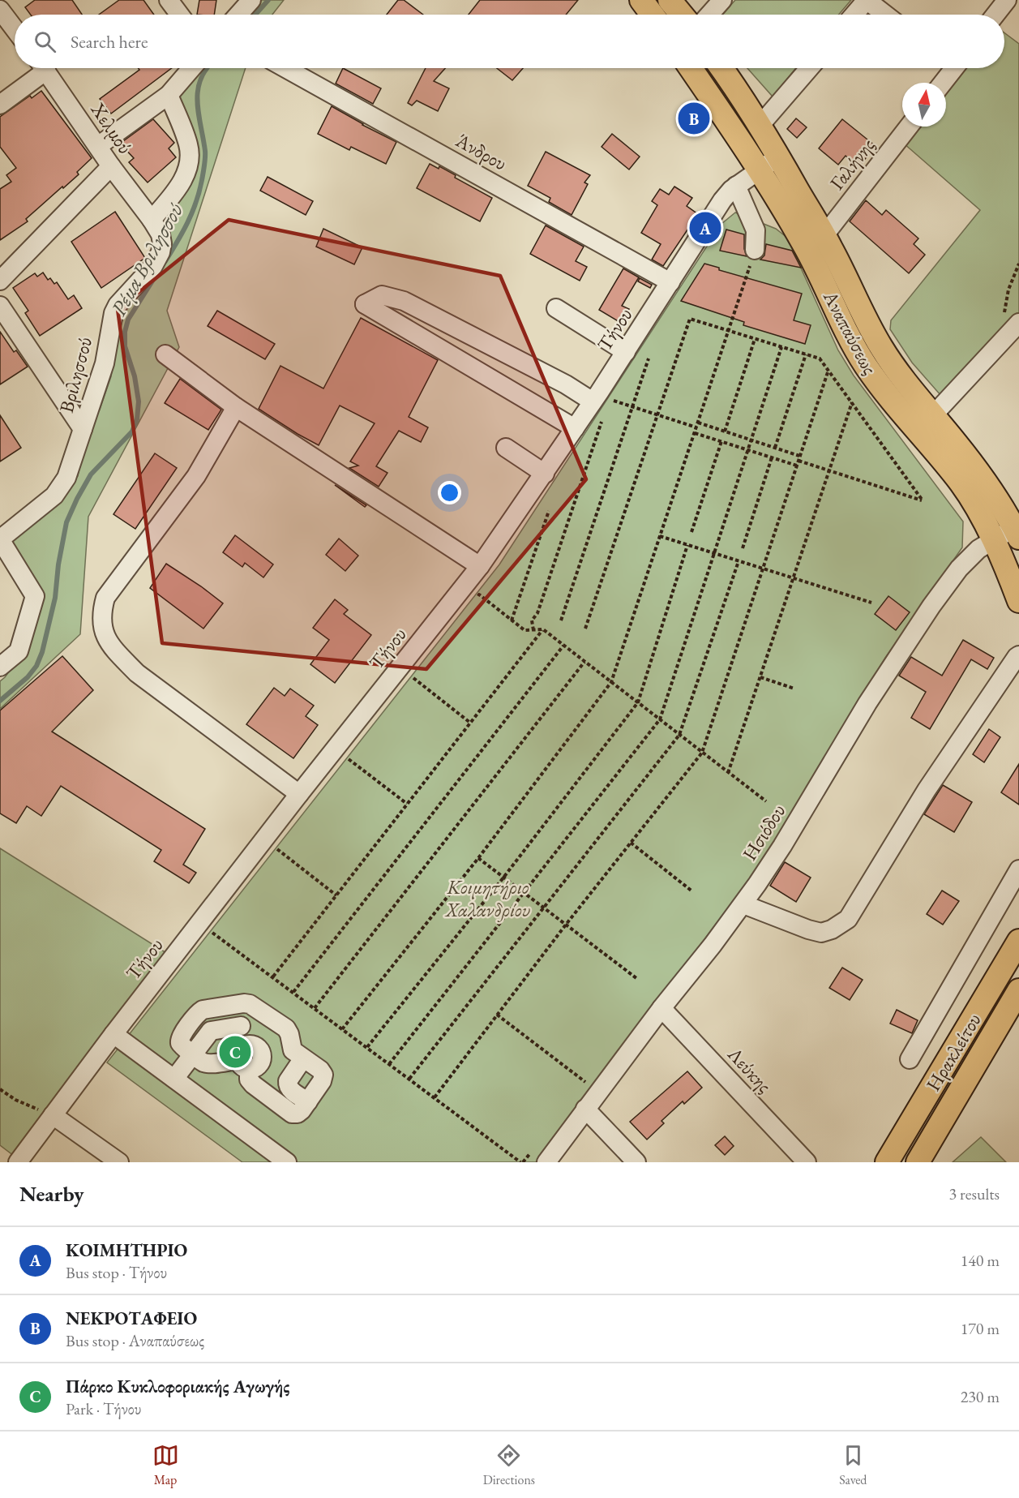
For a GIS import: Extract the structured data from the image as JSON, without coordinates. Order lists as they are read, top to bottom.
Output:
{
  "streets": {
    "main road": ["Αναπαύσεως", "Ηρακλείτου"],
    "street": [
      "Χελμού",
      "Άνδρου",
      "Γαλήνης",
      "Τήνου",
      "Βριλησσού",
      "Ησιόδου",
      "Λεύκης"
    ]
  },
  "crossings": [
    ["Χελμού", "Βριλησσού"],
    ["Άνδρου", "Τήνου"],
    ["Γαλήνης", "Αναπαύσεως"],
    ["Τήνου", "Αναπαύσεως"],
    ["Αναπαύσεως", "Ησιόδου"],
    ["Ησιόδου", "Λεύκης"]
  ],
  "water": ["Ρέμα Βριλησσού"],
  "parks": ["Κοιμητήριο Χαλανδρίου"],
  "north": "top",
  "page": {
    "search": "Search here",
    "pins": ["B", "A", "C"],
    "heading": ["Nearby", "3 results"],
    "list": [
      {
        "mark": "A",
        "name": "ΚΟΙΜΗΤΗΡΙΟ",
        "note": "Bus stop · Τήνου",
        "value": "140 m"
      },
      {
        "mark": "B",
        "name": "ΝΕΚΡΟΤΑΦΕΙΟ",
        "note": "Bus stop · Αναπαύσεως",
        "value": "170 m"
      },
      {
        "mark": "C",
        "name": "Πάρκο Κυκλοφοριακής Αγωγής",
        "note": "Park · Τήνου",
        "value": "230 m"
      }
    ],
    "nav": ["Map", "Directions", "Saved"]
  }
}
